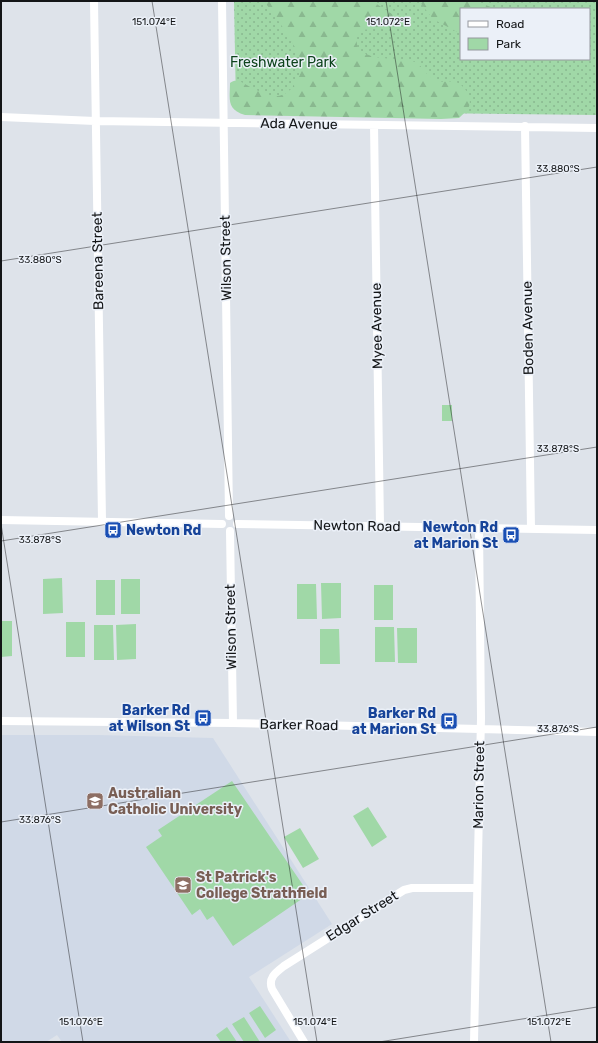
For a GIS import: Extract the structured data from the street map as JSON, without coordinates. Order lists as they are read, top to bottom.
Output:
{
  "streets": {
    "street": [
      "Ada Avenue",
      "Wilson Street",
      "Bareena Street",
      "Myee Avenue",
      "Boden Avenue",
      "Newton Road",
      "Barker Road",
      "Marion Street",
      "Edgar Street"
    ]
  },
  "crossings": [
    ["Ada Avenue", "Wilson Street"],
    ["Ada Avenue", "Bareena Street"],
    ["Ada Avenue", "Myee Avenue"],
    ["Ada Avenue", "Boden Avenue"],
    ["Wilson Street", "Newton Road"],
    ["Wilson Street", "Barker Road"],
    ["Myee Avenue", "Newton Road"],
    ["Boden Avenue", "Newton Road"],
    ["Newton Road", "Marion Street"],
    ["Barker Road", "Marion Street"],
    ["Marion Street", "Edgar Street"]
  ],
  "parks": ["Freshwater Park"],
  "places": {
    "bus stop": [
      "Newton Rd",
      "Newton Rd at Marion St",
      "Barker Rd at Wilson St",
      "Barker Rd at Marion St"
    ],
    "school or university": ["Australian Catholic University", "St Patrick's College Strathfield"]
  },
  "legend": ["Road", "Park"],
  "coordinates": [
    "151.074°E",
    "151.072°E",
    "33.880°S",
    "33.878°S",
    "33.876°S",
    "151.076°E"
  ]
}
